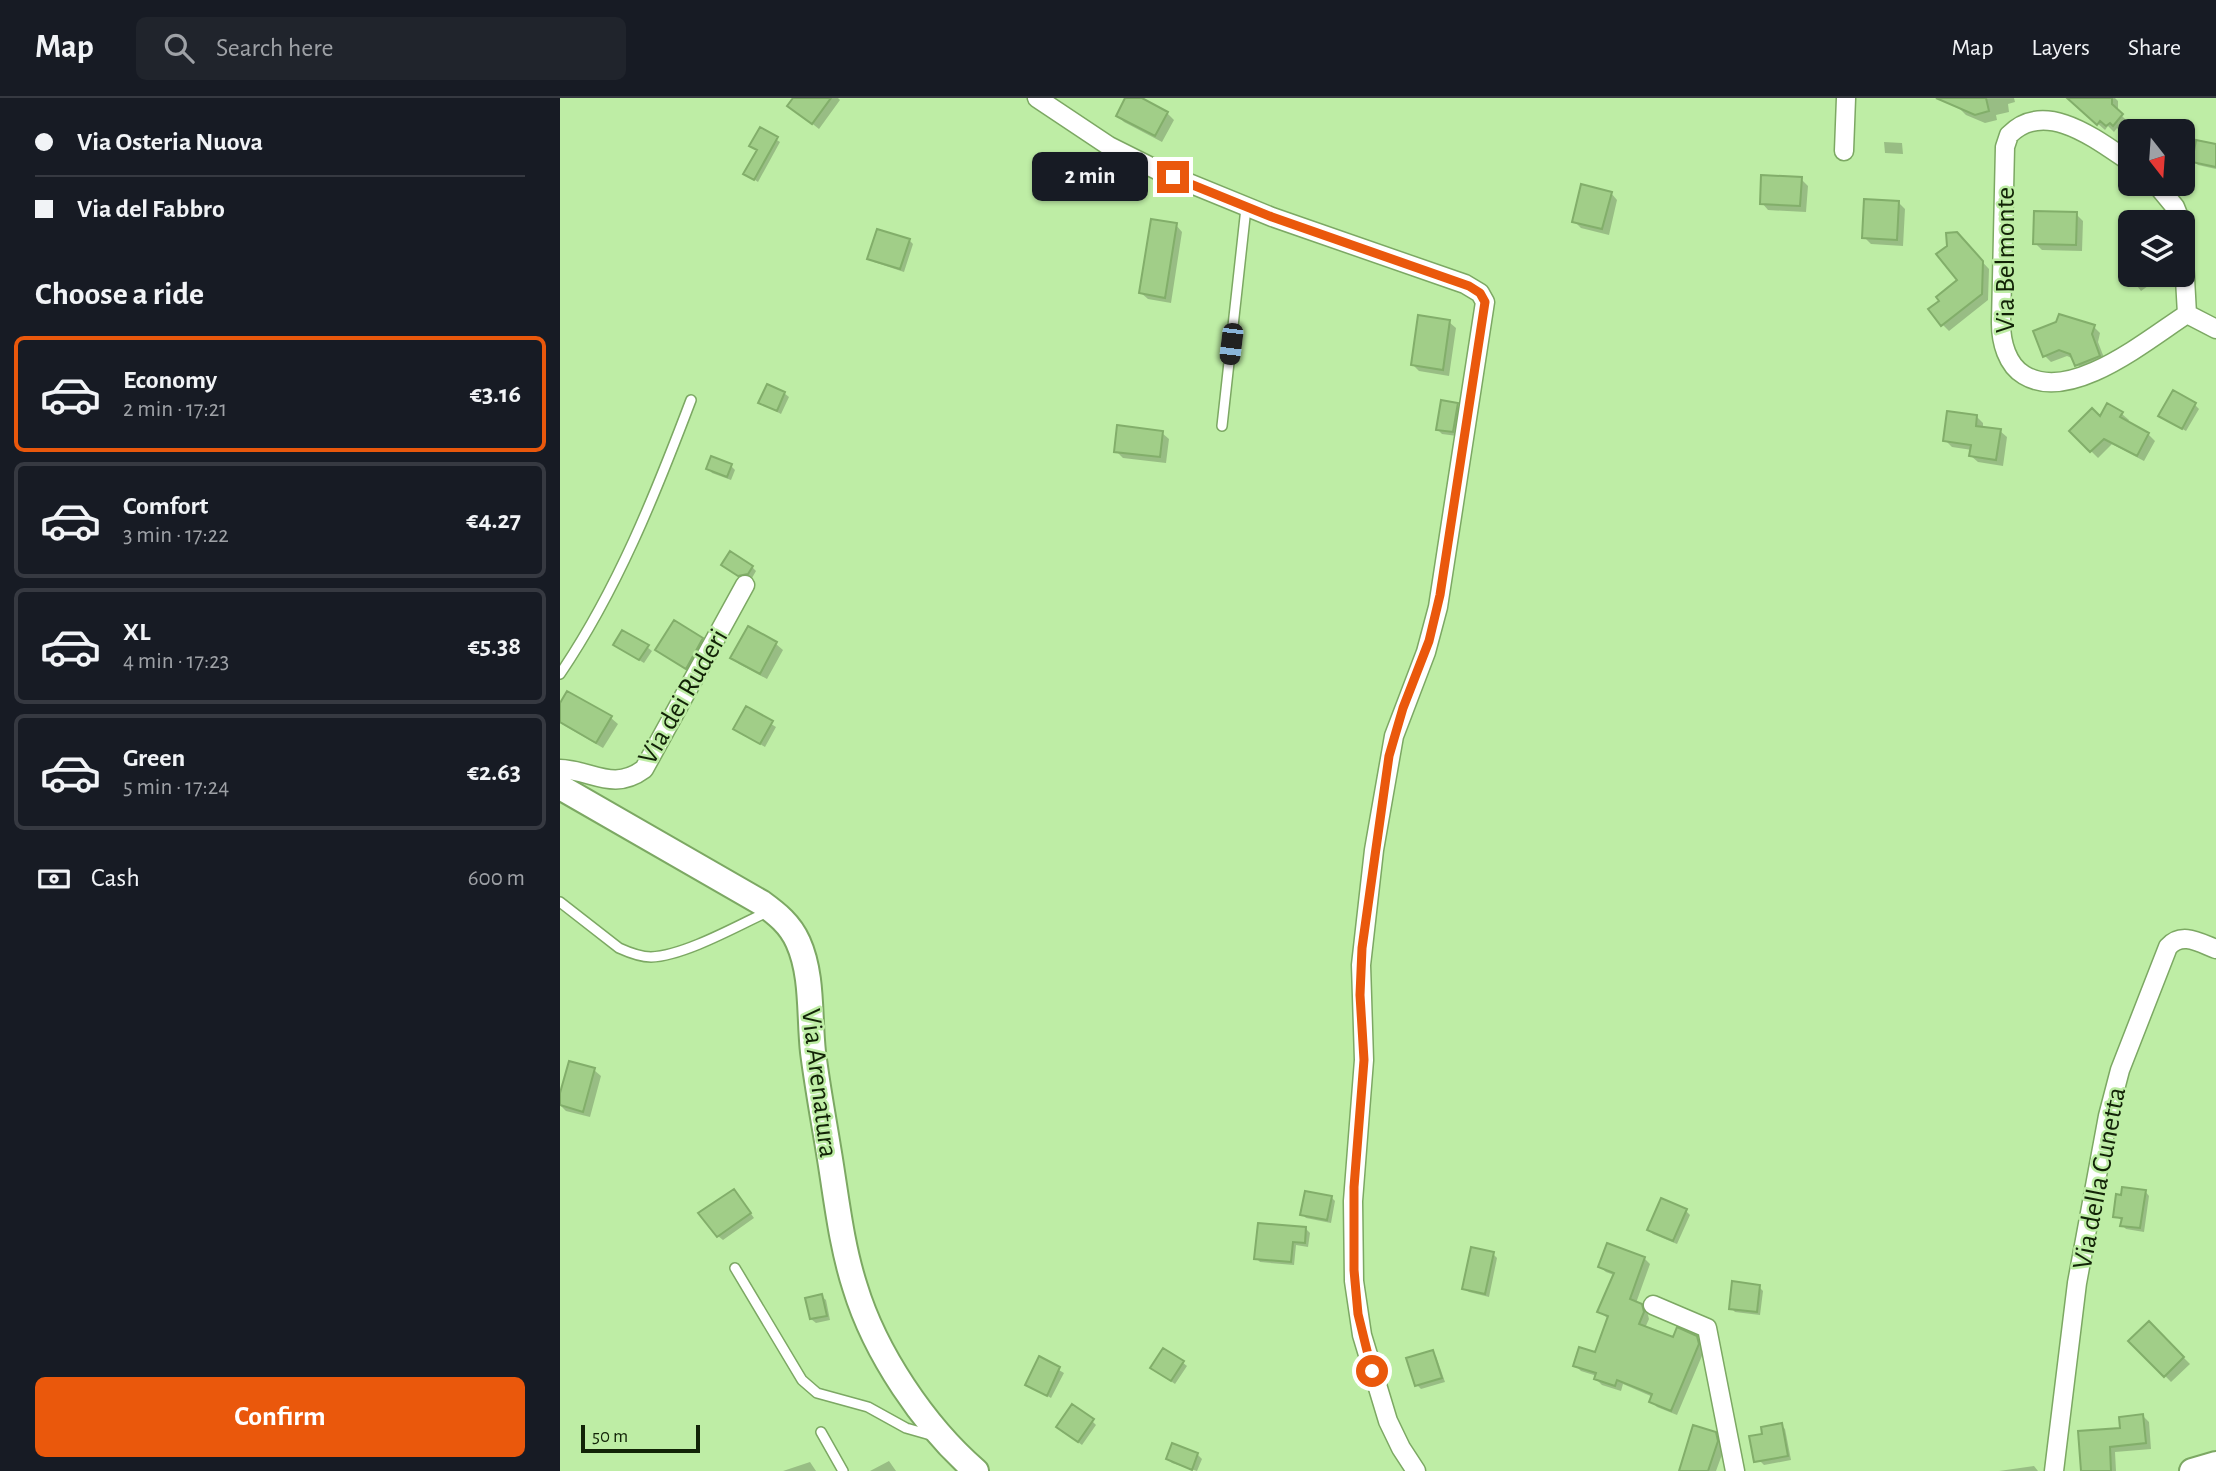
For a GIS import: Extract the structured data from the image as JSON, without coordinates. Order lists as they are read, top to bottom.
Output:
{
  "streets": {
    "street": [
      "Via Belmonte",
      "Via dei Ruderi",
      "Via Arenatura",
      "Via della Cunetta"
    ]
  },
  "scale_bar": "50 m",
  "north": "bottom",
  "page": {
    "header": "Map",
    "search": "Search here",
    "nav": ["Map", "Layers", "Share"],
    "banner": ["Via Osteria Nuova", "Via del Fabbro"],
    "bubble": "2 min",
    "heading": "Choose a ride",
    "list": [
      {
        "name": "Economy",
        "note": "2 min · 17:21",
        "value": "€3.16"
      },
      {
        "name": "Comfort",
        "note": "3 min · 17:22",
        "value": "€4.27"
      },
      {
        "name": "XL",
        "note": "4 min · 17:23",
        "value": "€5.38"
      },
      {
        "name": "Green",
        "note": "5 min · 17:24",
        "value": "€2.63"
      }
    ],
    "pay": ["Cash", "600 m"],
    "buttons": "Confirm",
    "scale": "50 m"
  }
}
